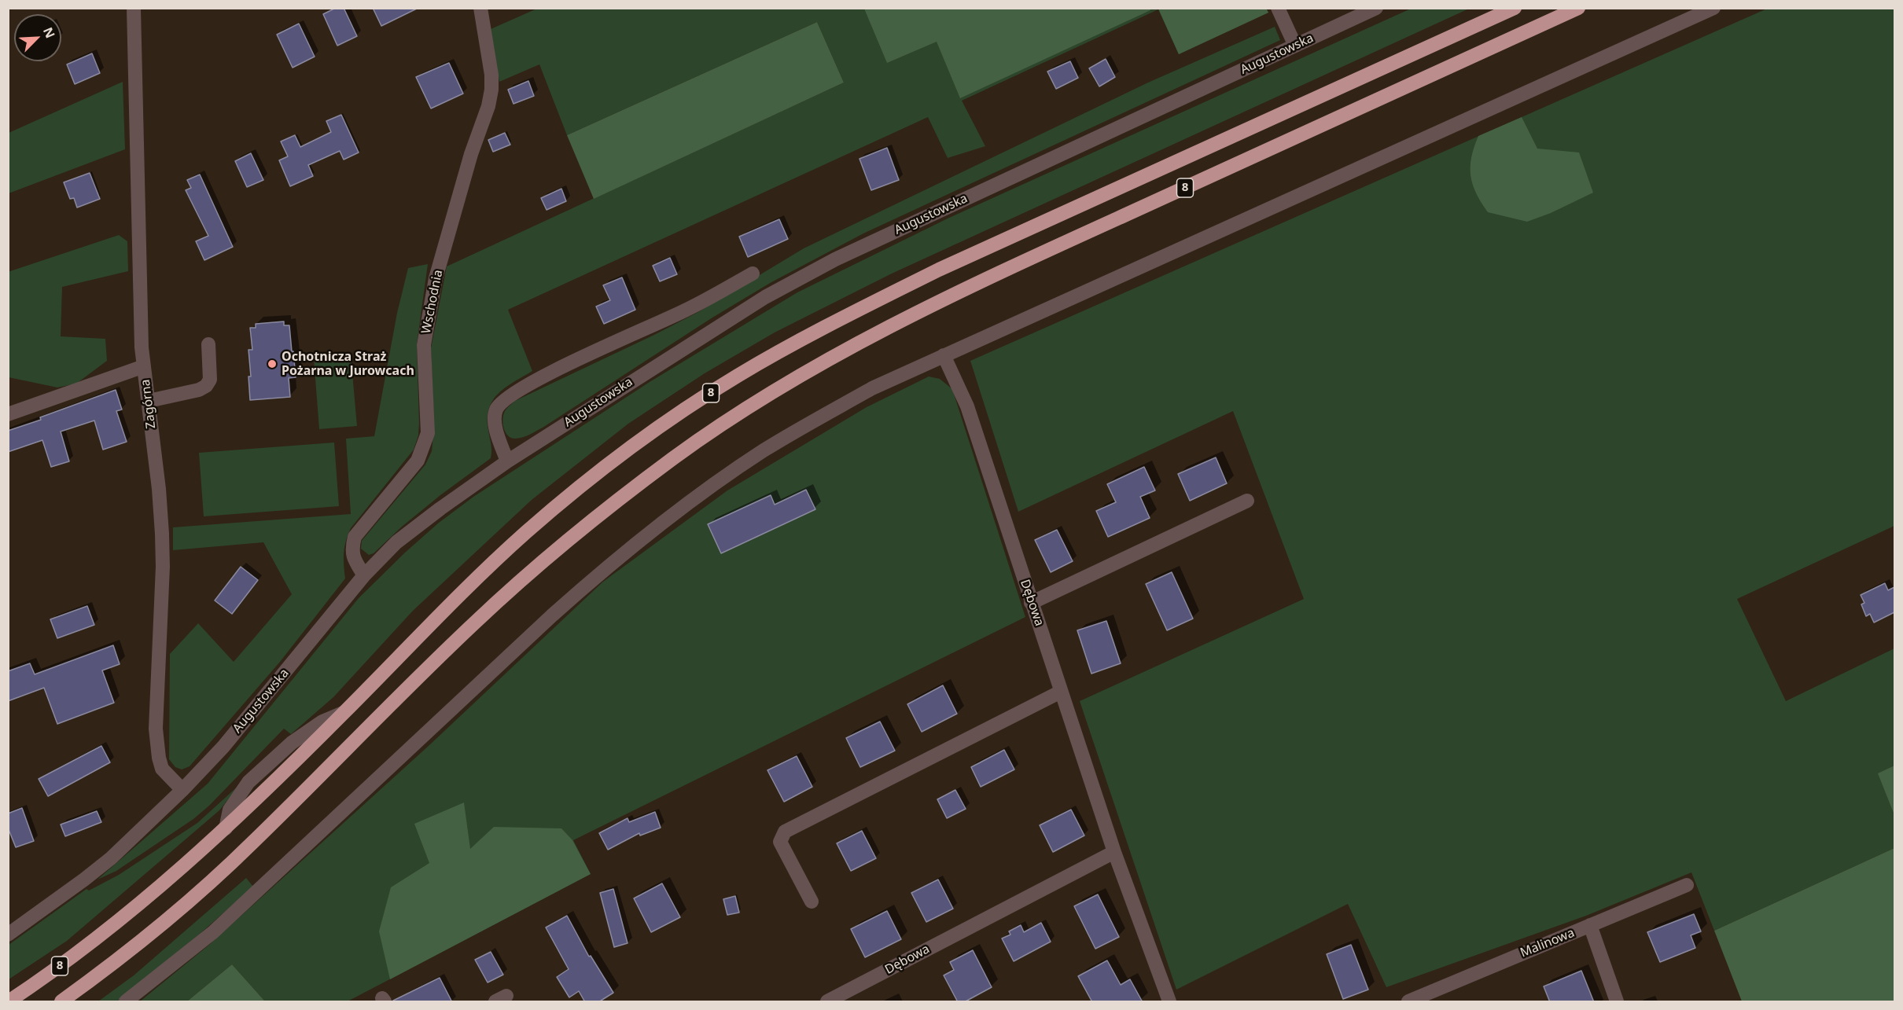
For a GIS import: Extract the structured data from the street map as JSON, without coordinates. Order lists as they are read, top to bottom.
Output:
{
  "streets": {
    "highway": ["8"],
    "street": [
      "Augustowska",
      "Wschodnia",
      "Zagórna",
      "Dębowa",
      "Malinowa"
    ]
  },
  "crossings": [
    ["Augustowska", "Wschodnia"],
    ["Augustowska", "Zagórna"]
  ],
  "places": ["Ochotnicza Straż Pożarna w Jurowcach"],
  "north": "top right"
}
